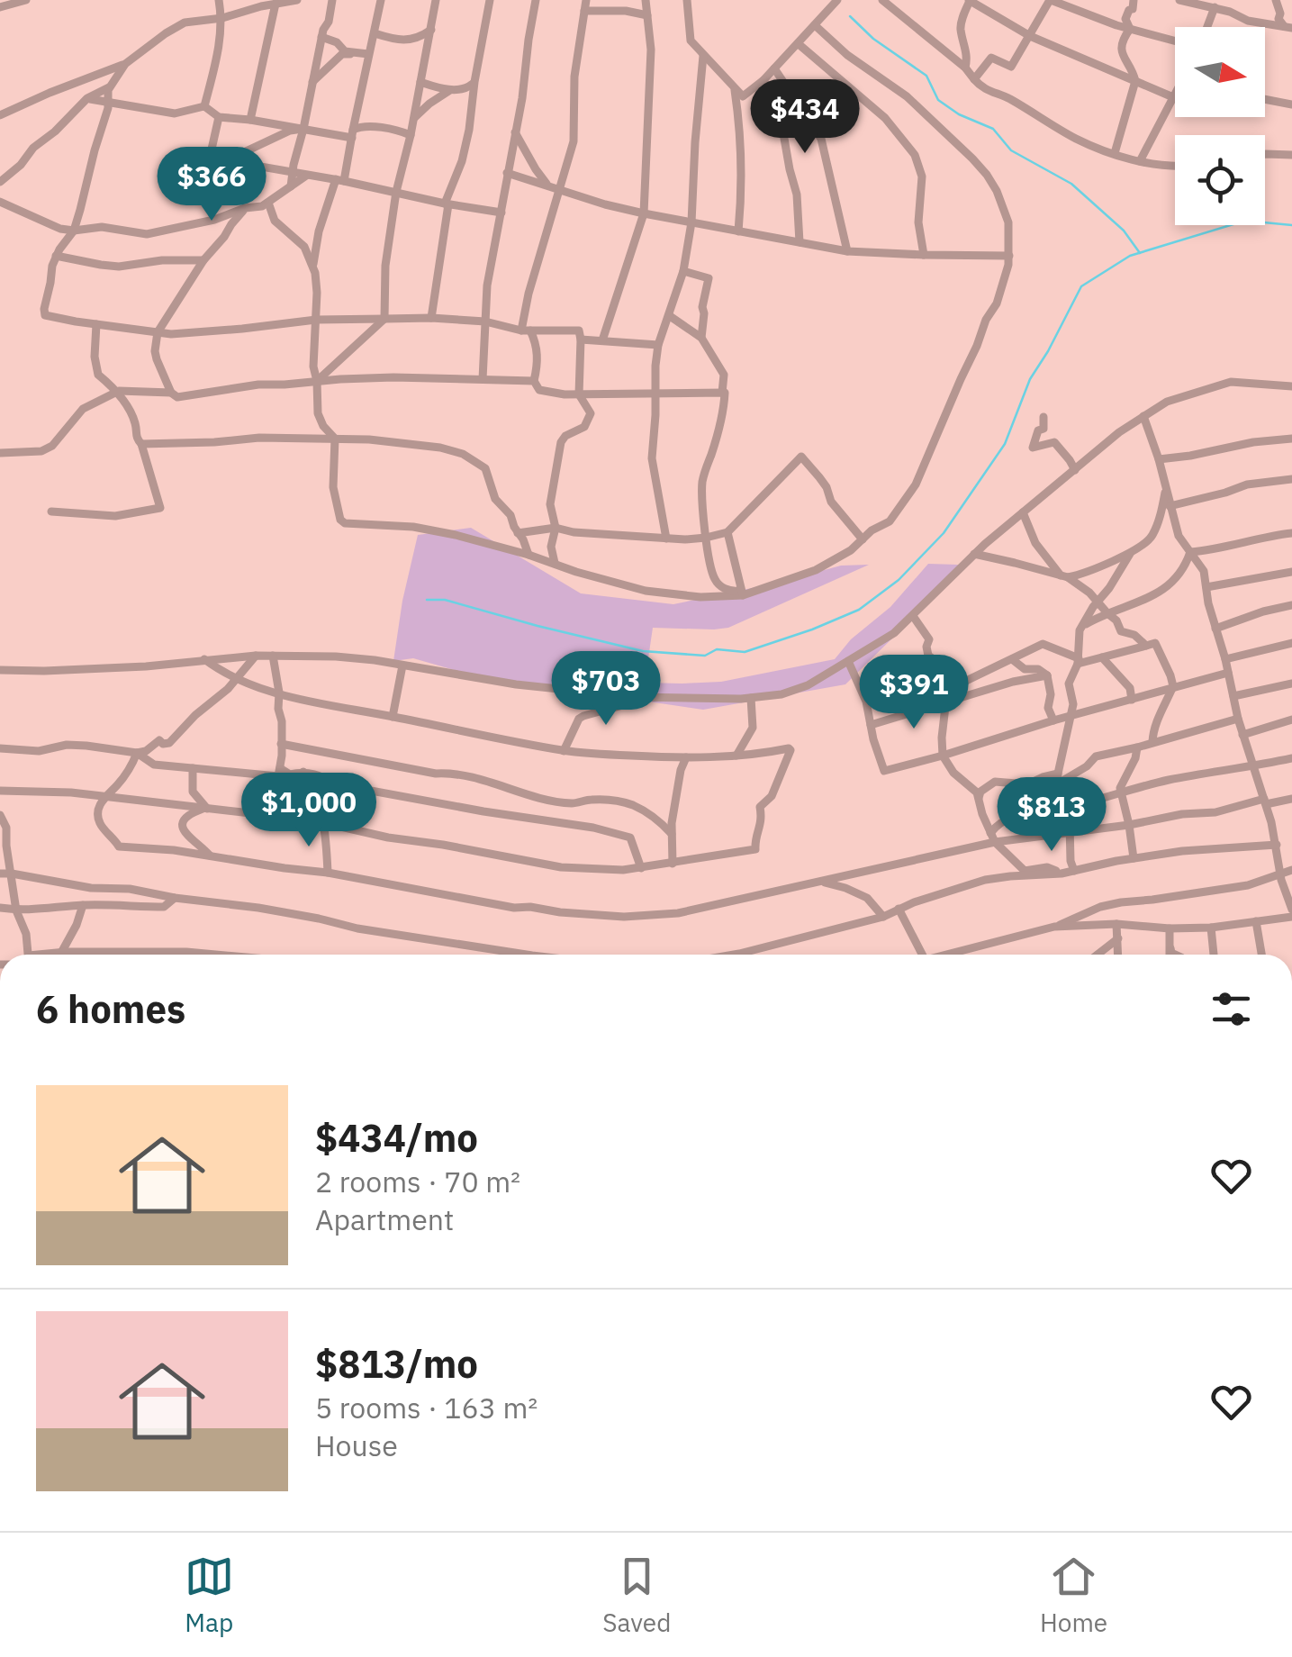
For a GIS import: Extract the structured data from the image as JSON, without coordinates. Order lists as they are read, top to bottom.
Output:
{
  "north": "right",
  "page": {
    "price": [
      "$434",
      "$366",
      "$703",
      "$391",
      "$1,000",
      "$813"
    ],
    "heading": "6 homes",
    "list": [
      {
        "name": "$434/mo",
        "note": "2 rooms · 70 m² · Apartment"
      },
      {
        "name": "$813/mo",
        "note": "5 rooms · 163 m² · House"
      }
    ],
    "tabs": ["Map", "Saved", "Home"]
  }
}
